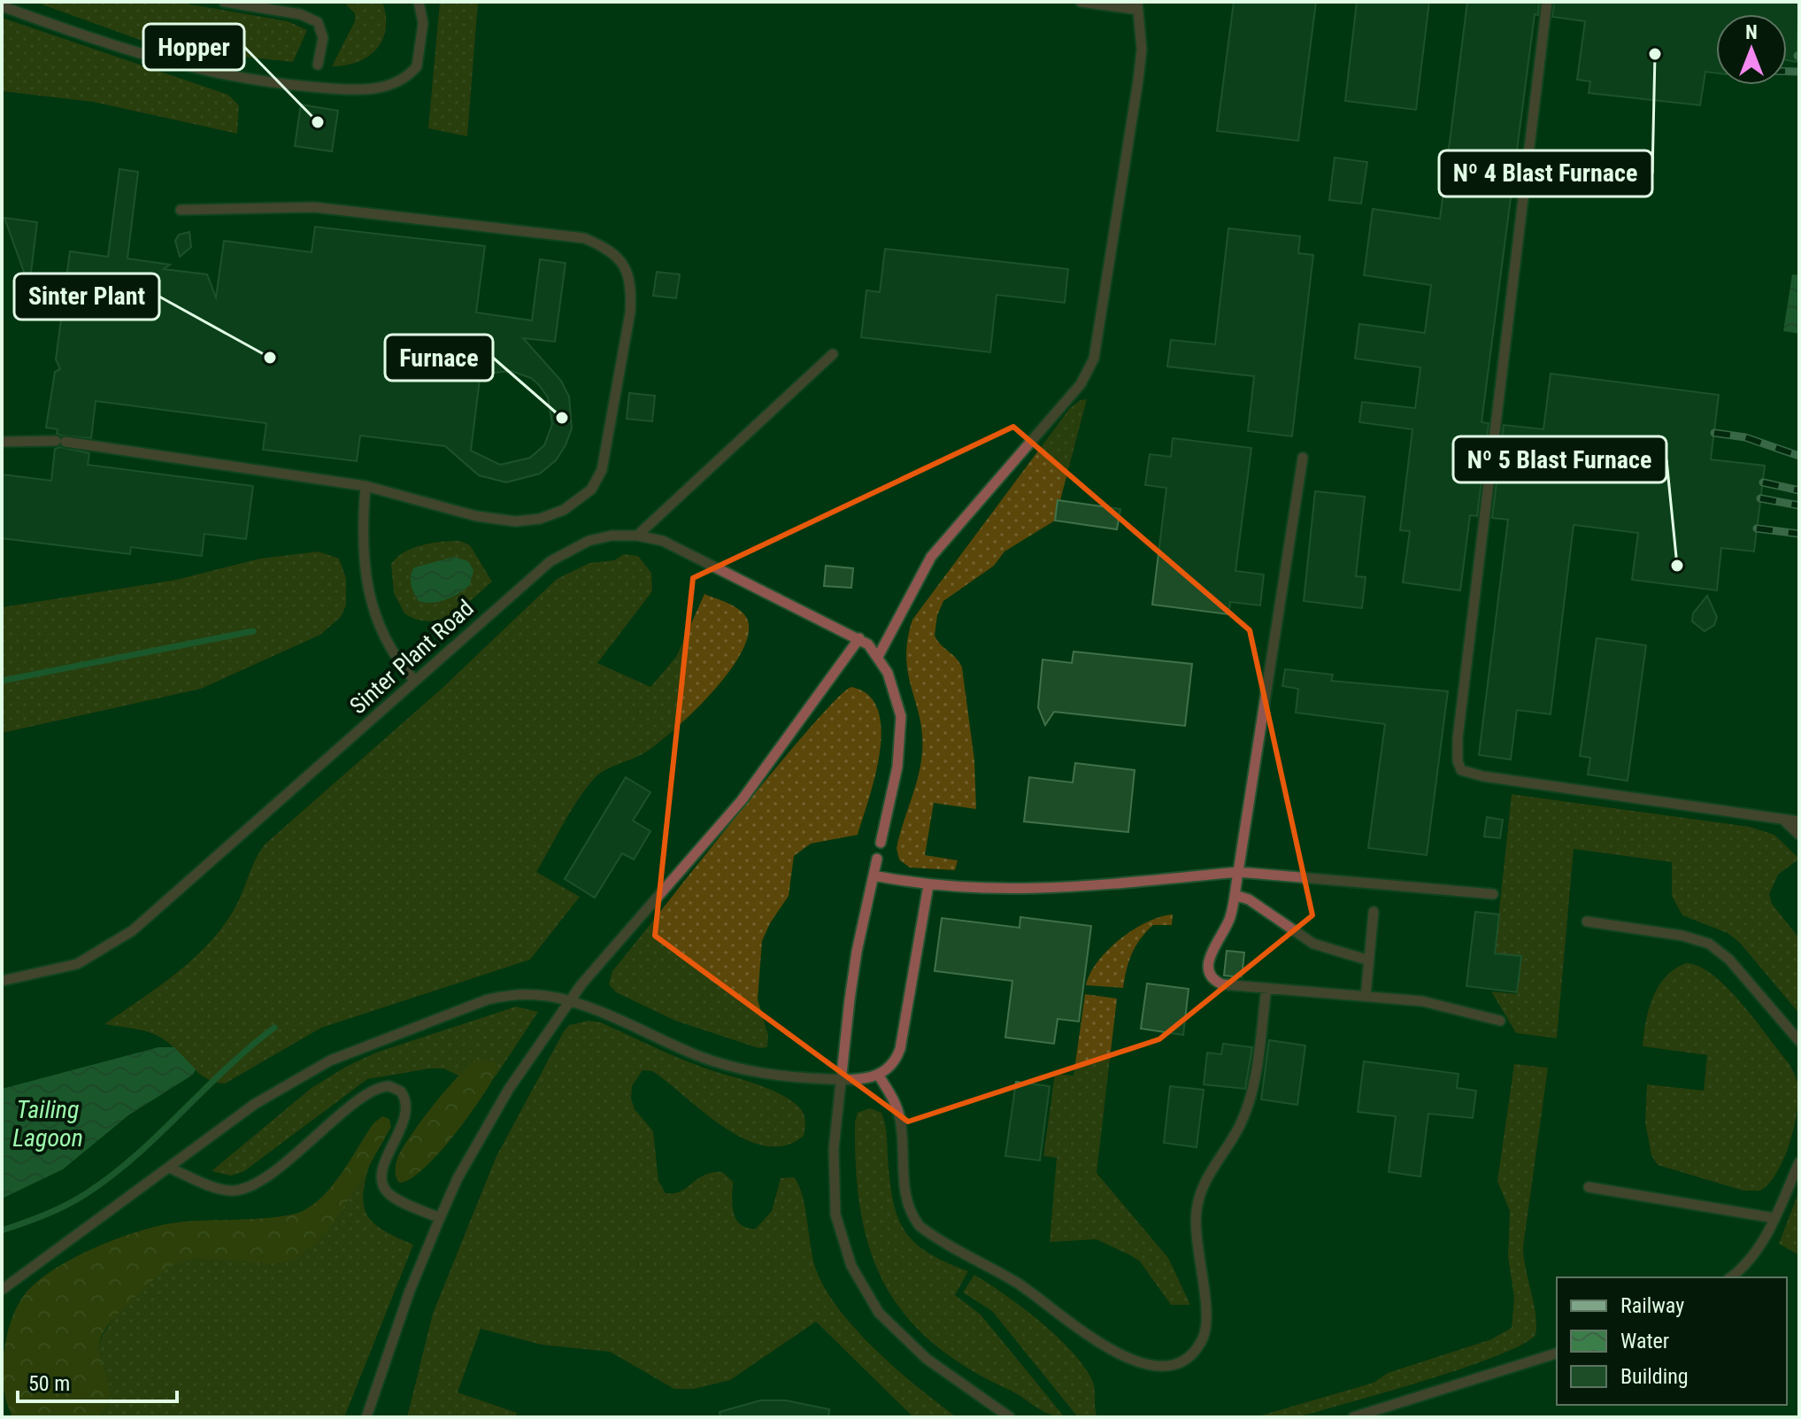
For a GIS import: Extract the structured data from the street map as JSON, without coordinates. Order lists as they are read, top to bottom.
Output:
{
  "streets": {
    "lane": ["Sinter Plant Road"]
  },
  "water": ["Tailing Lagoon"],
  "places": [
    "Nº 4 Blast Furnace",
    "Hopper",
    "Sinter Plant",
    "Furnace",
    "Nº 5 Blast Furnace"
  ],
  "legend": ["Railway", "Water", "Building"],
  "scale_bar": "50 m",
  "north": "top"
}
